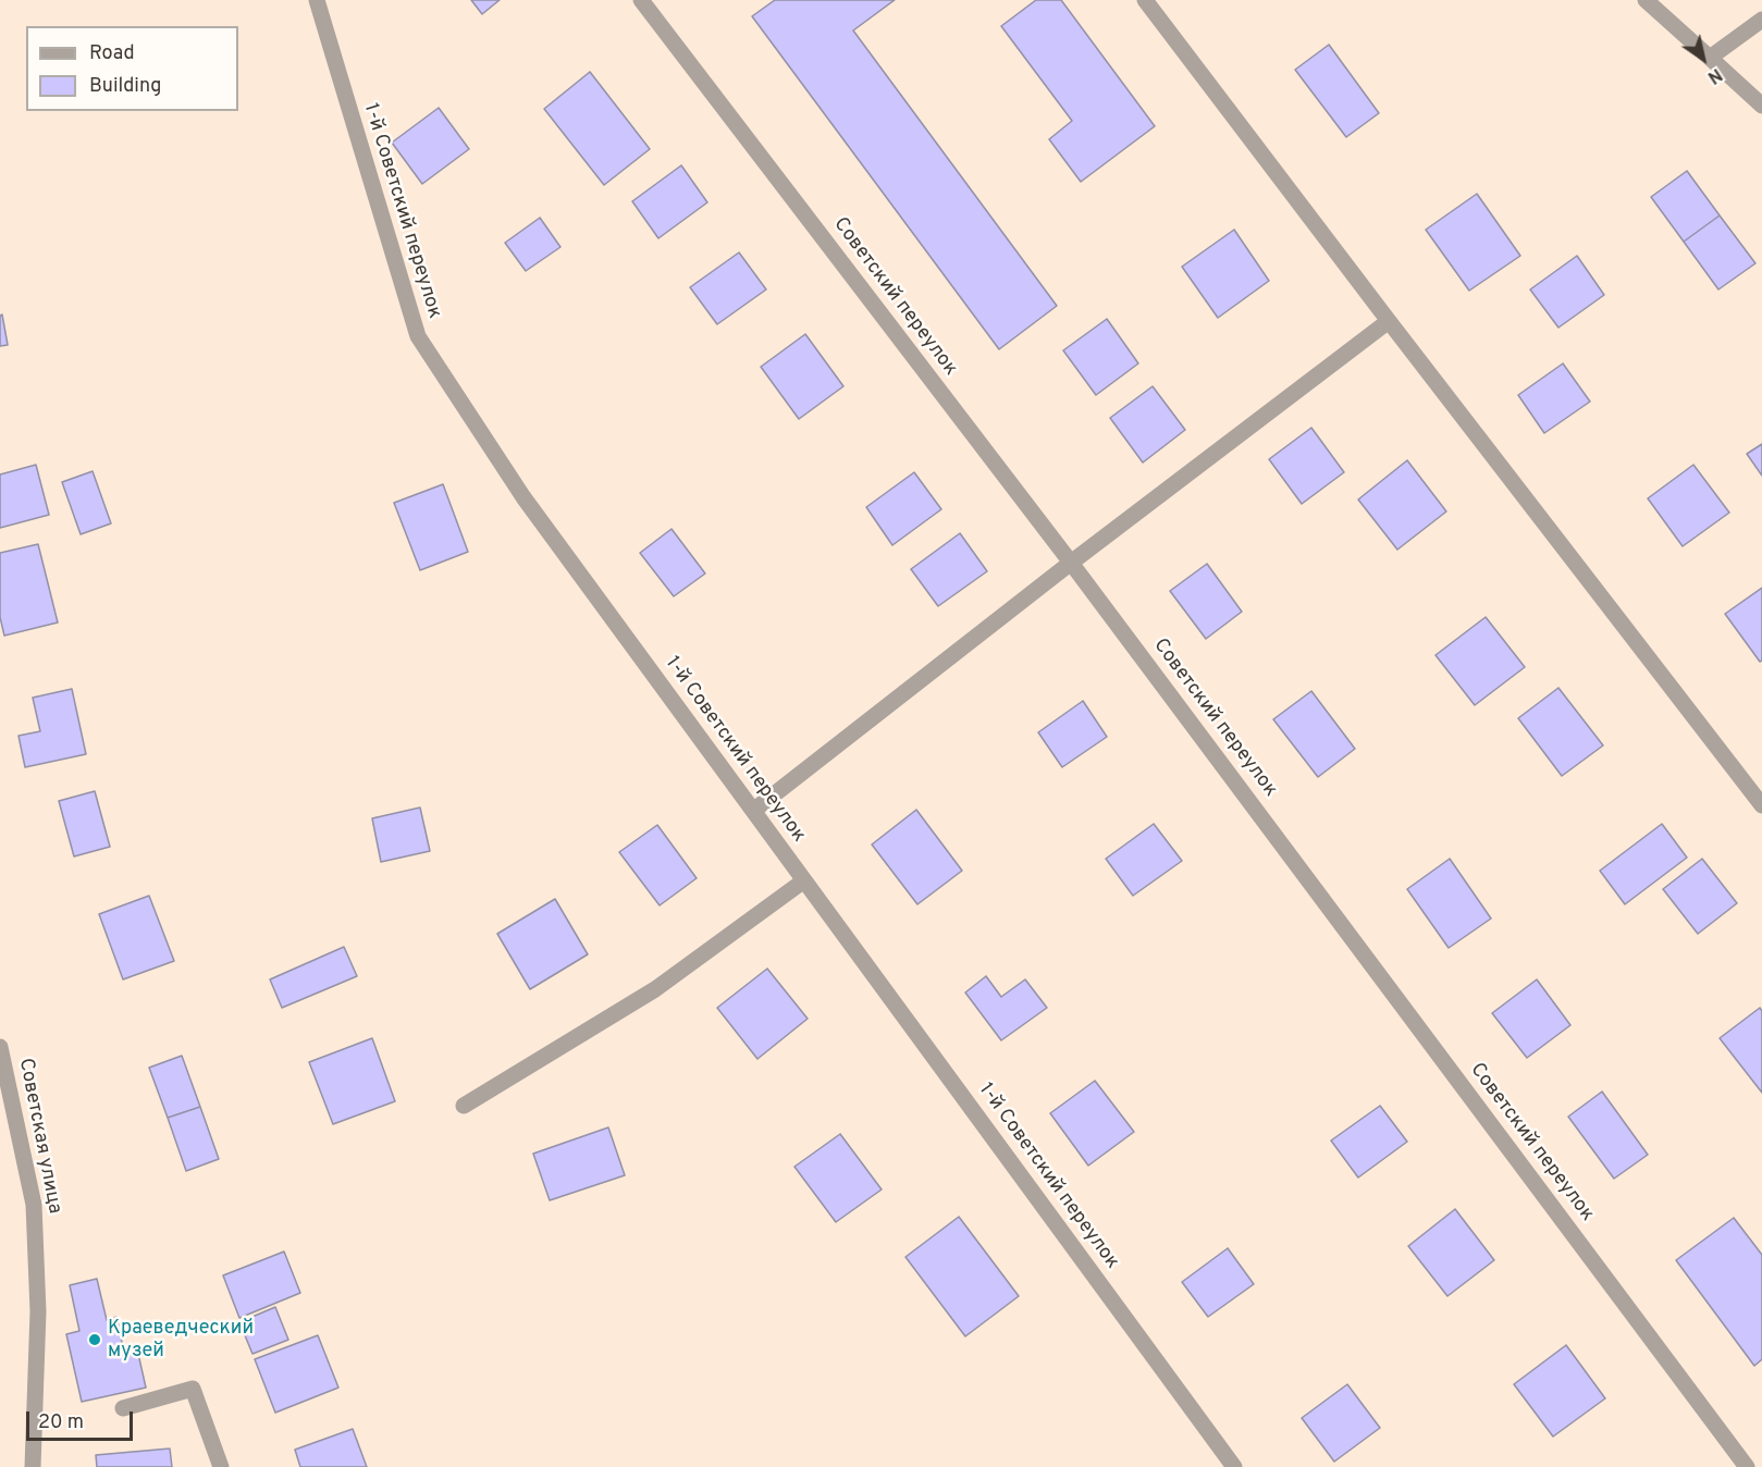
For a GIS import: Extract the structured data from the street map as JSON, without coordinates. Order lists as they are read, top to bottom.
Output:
{
  "streets": {
    "street": ["1-й Советский переулок", "Советский переулок", "Советская улица"]
  },
  "places": ["Краеведческий музей"],
  "legend": ["Road", "Building"],
  "scale_bar": "20 m",
  "north": "bottom right"
}
